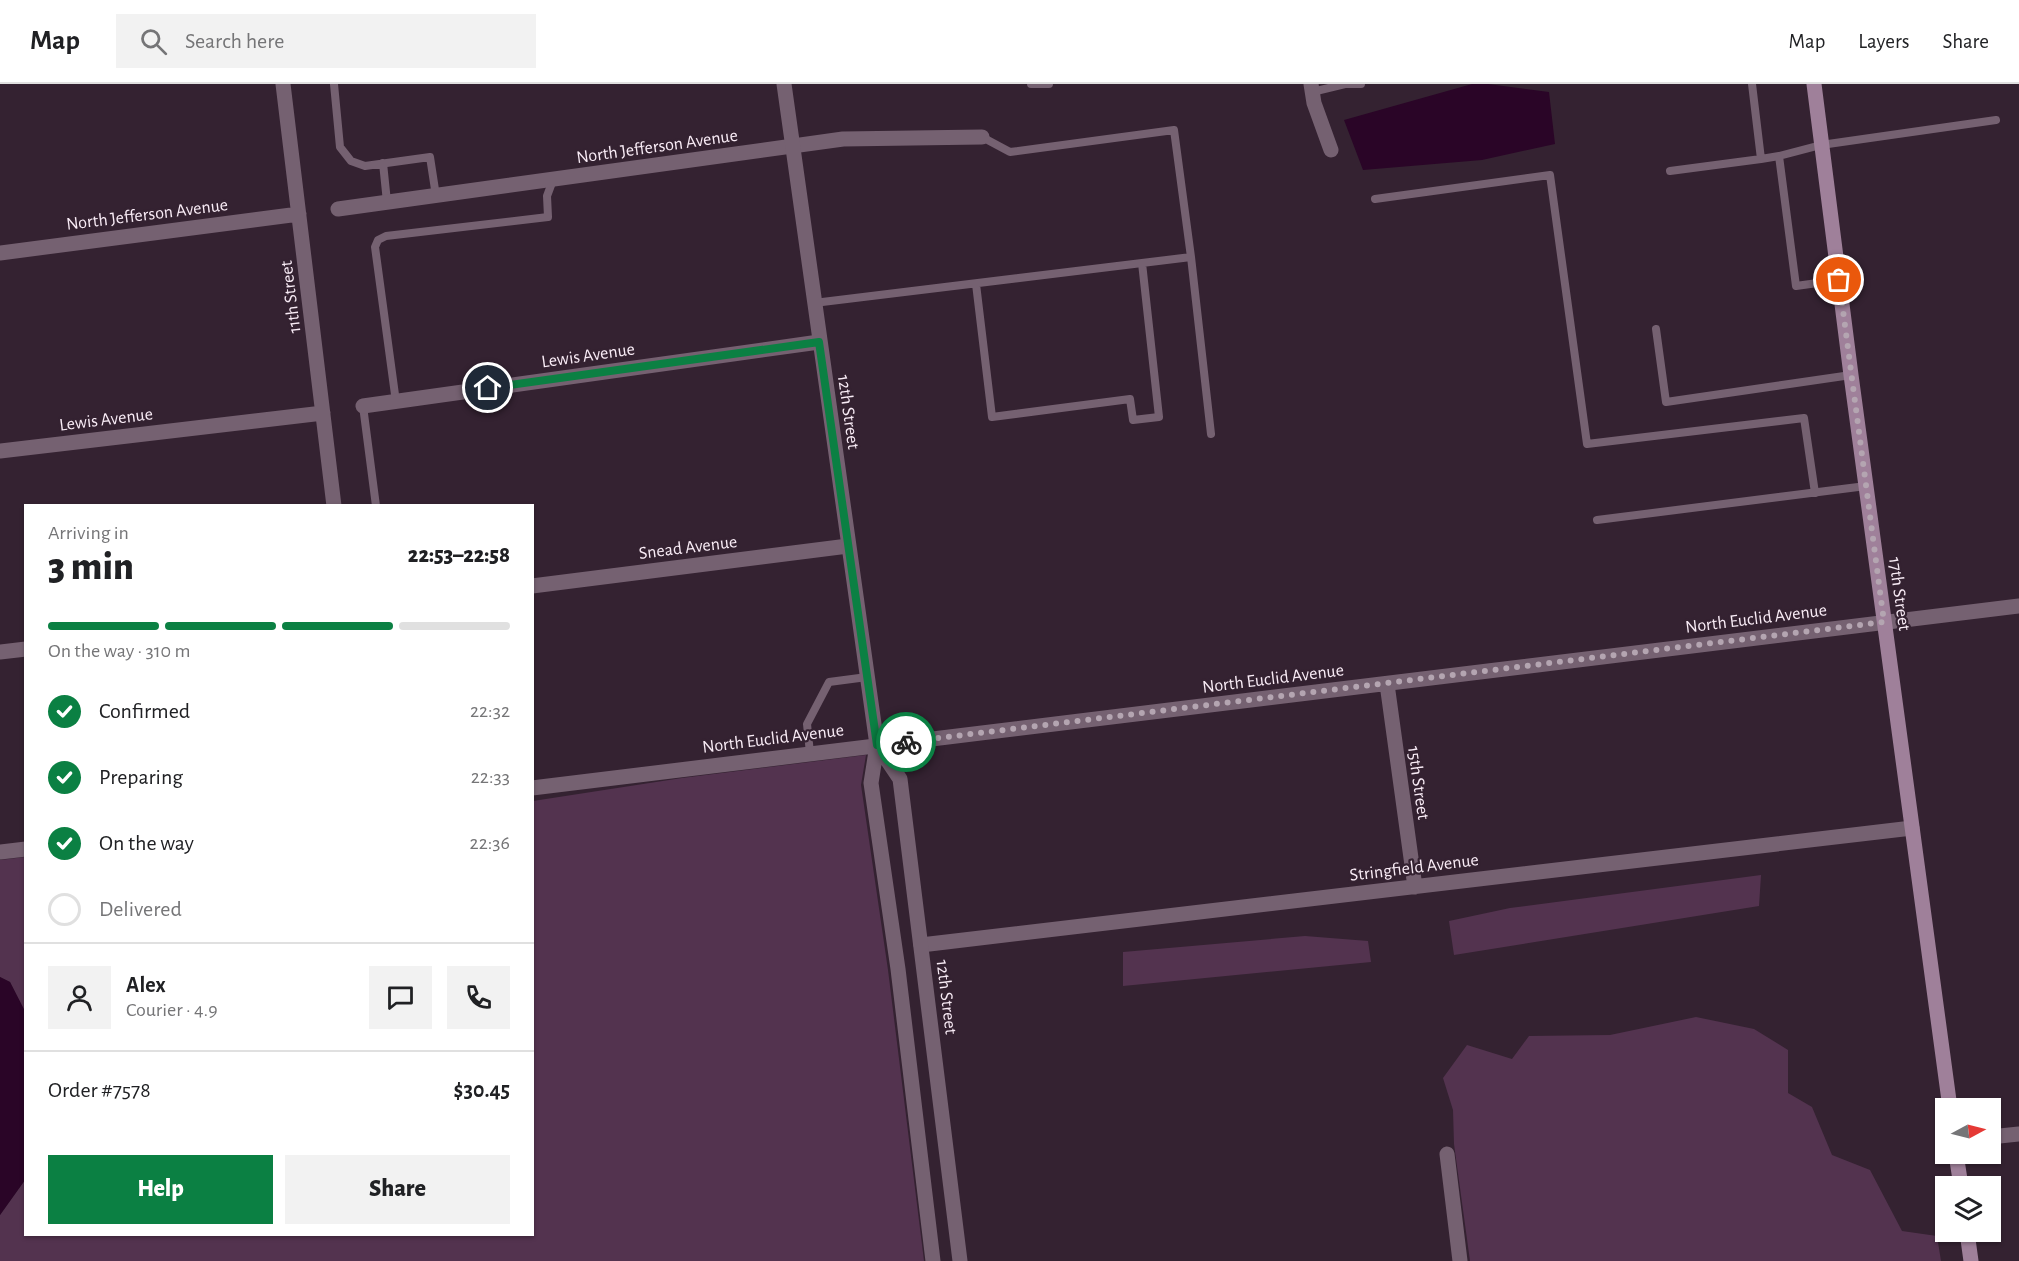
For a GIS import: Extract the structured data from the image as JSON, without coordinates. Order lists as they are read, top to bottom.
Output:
{
  "streets": {
    "main road": ["17th Street"],
    "street": [
      "North Jefferson Avenue",
      "11th Street",
      "Lewis Avenue",
      "12th Street",
      "Snead Avenue",
      "North Euclid Avenue",
      "15th Street",
      "Stringfield Avenue"
    ]
  },
  "crossings": [
    ["North Jefferson Avenue", "11th Street"],
    ["North Jefferson Avenue", "12th Street"],
    ["11th Street", "Lewis Avenue"],
    ["Lewis Avenue", "12th Street"],
    ["12th Street", "Snead Avenue"],
    ["12th Street", "North Euclid Avenue"],
    ["12th Street", "Stringfield Avenue"],
    ["17th Street", "North Euclid Avenue"],
    ["17th Street", "Stringfield Avenue"],
    ["North Euclid Avenue", "15th Street"],
    ["15th Street", "Stringfield Avenue"]
  ],
  "north": "right",
  "page": {
    "header": "Map",
    "search": "Search here",
    "nav": ["Map", "Layers", "Share"],
    "heading": ["3 min", "Arriving in", "22:53–22:58"],
    "panel": [
      "Alex",
      "Courier · 4.9",
      "Order #7578",
      "$30.45"
    ],
    "bar": "On the way · 310 m",
    "list": [
      ["Confirmed", "22:32"],
      ["Preparing", "22:33"],
      ["On the way", "22:36"],
      "Delivered"
    ],
    "buttons": ["Help", "Share"]
  }
}
